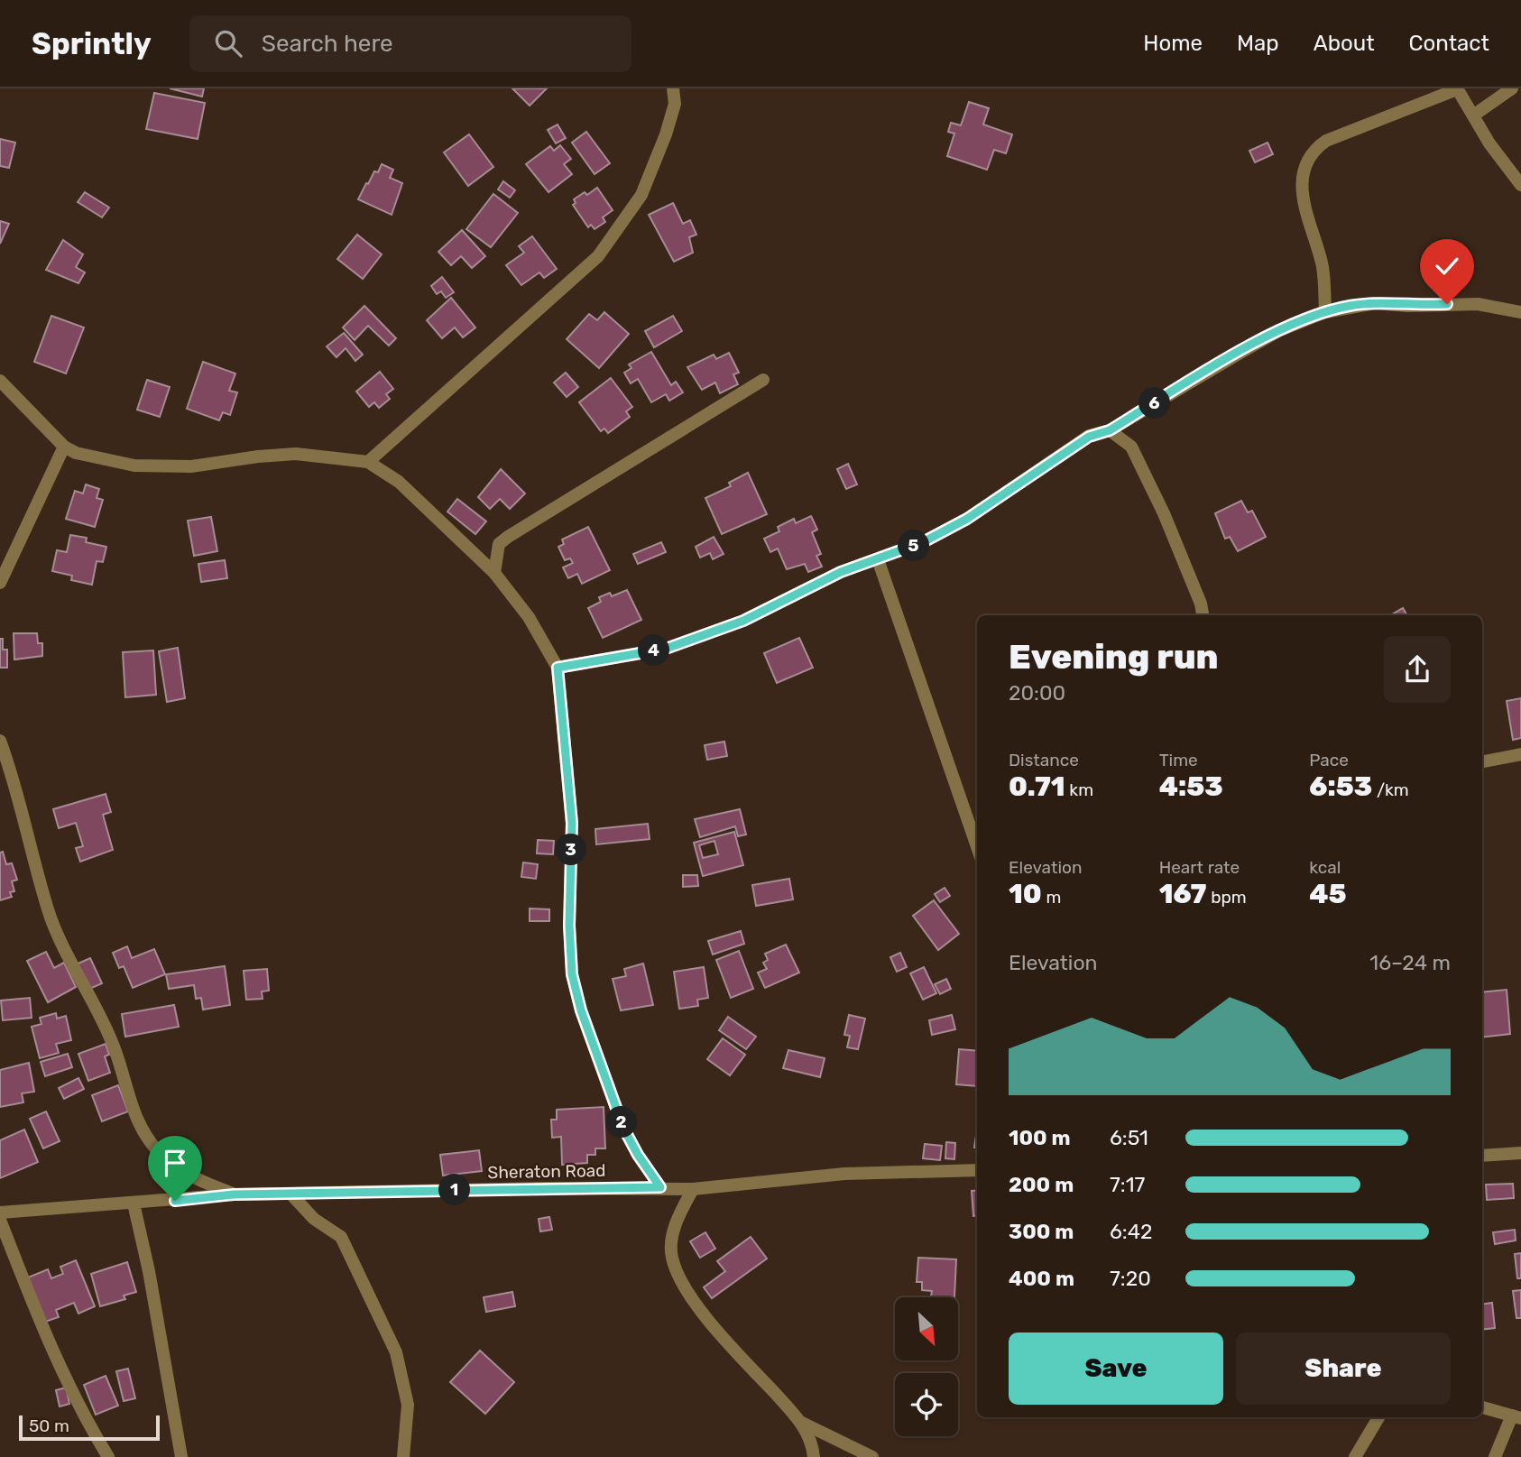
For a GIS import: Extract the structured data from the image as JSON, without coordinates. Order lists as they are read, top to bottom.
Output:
{
  "streets": {
    "street": ["Sheraton Road"]
  },
  "scale_bar": "50 m",
  "north": "bottom right",
  "page": {
    "header": "Sprintly",
    "search": "Search here",
    "nav": [
      "Home",
      "Map",
      "About",
      "Contact"
    ],
    "pins": [
      "6",
      "5",
      "4",
      "3",
      "2",
      "1"
    ],
    "heading": ["Evening run", "20:00"],
    "stats": [
      ["Distance", "0.71 km"],
      ["Time", "4:53"],
      ["Pace", "6:53 /km"],
      ["Elevation", "10 m"],
      ["Heart rate", "167 bpm"],
      ["kcal", "45"]
    ],
    "chart": ["Elevation", "16–24 m"],
    "list": [
      {
        "name": "100 m",
        "note": "6:51"
      },
      {
        "name": "200 m",
        "note": "7:17"
      },
      {
        "name": "300 m",
        "note": "6:42"
      },
      {
        "name": "400 m",
        "note": "7:20"
      }
    ],
    "buttons": ["Save", "Share"],
    "scale": "50 m"
  }
}
